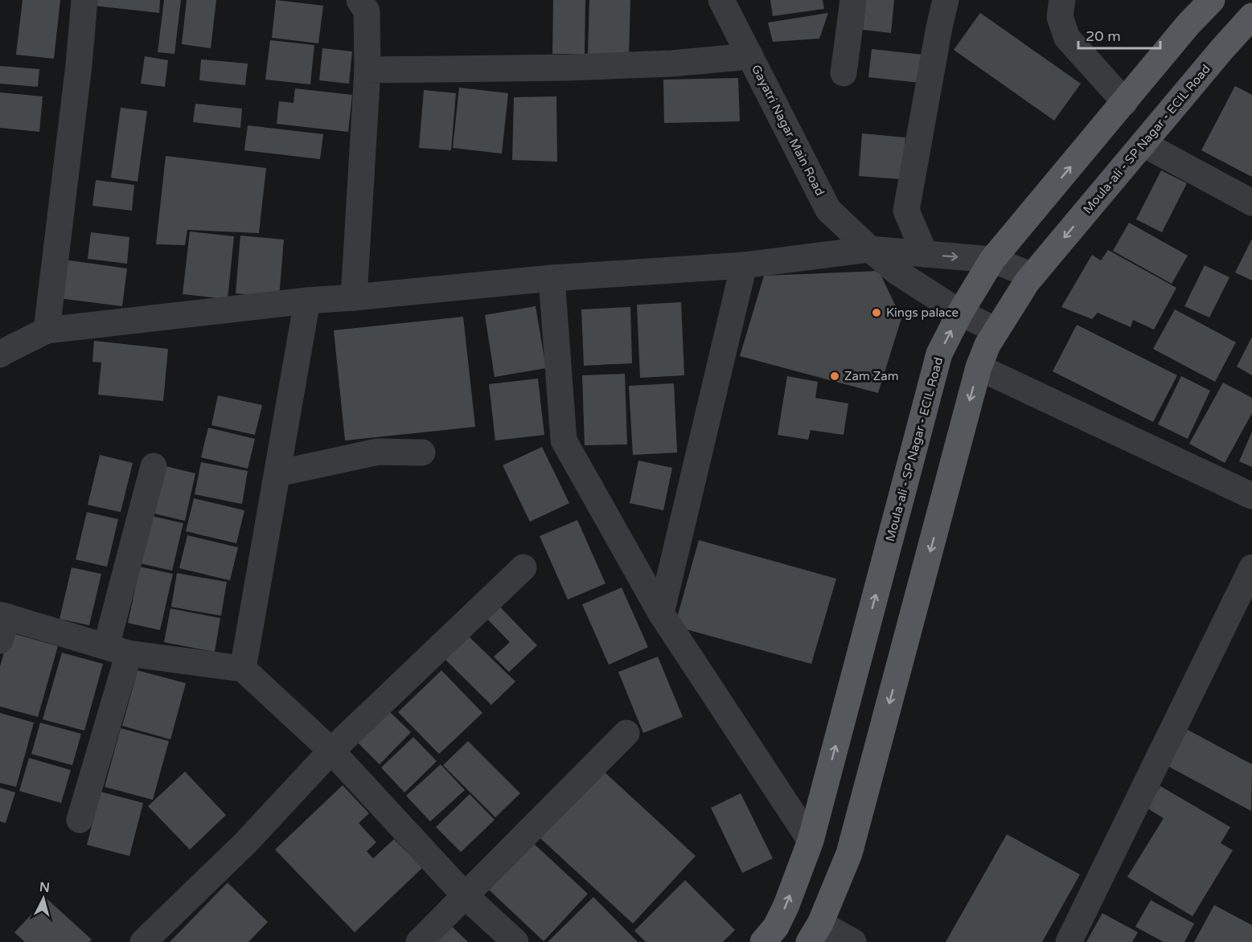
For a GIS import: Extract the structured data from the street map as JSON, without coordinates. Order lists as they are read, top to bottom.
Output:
{
  "streets": {
    "main road": ["Moula-ali - SP Nagar - ECIL Road"],
    "street": ["Gayatri Nagar Main Road"]
  },
  "crossings": [
    ["Gayatri Nagar Main Road", "Moula-ali - SP Nagar - ECIL Road"]
  ],
  "places": ["Kings palace", "Zam Zam"],
  "scale_bar": "20 m",
  "north": "top"
}
